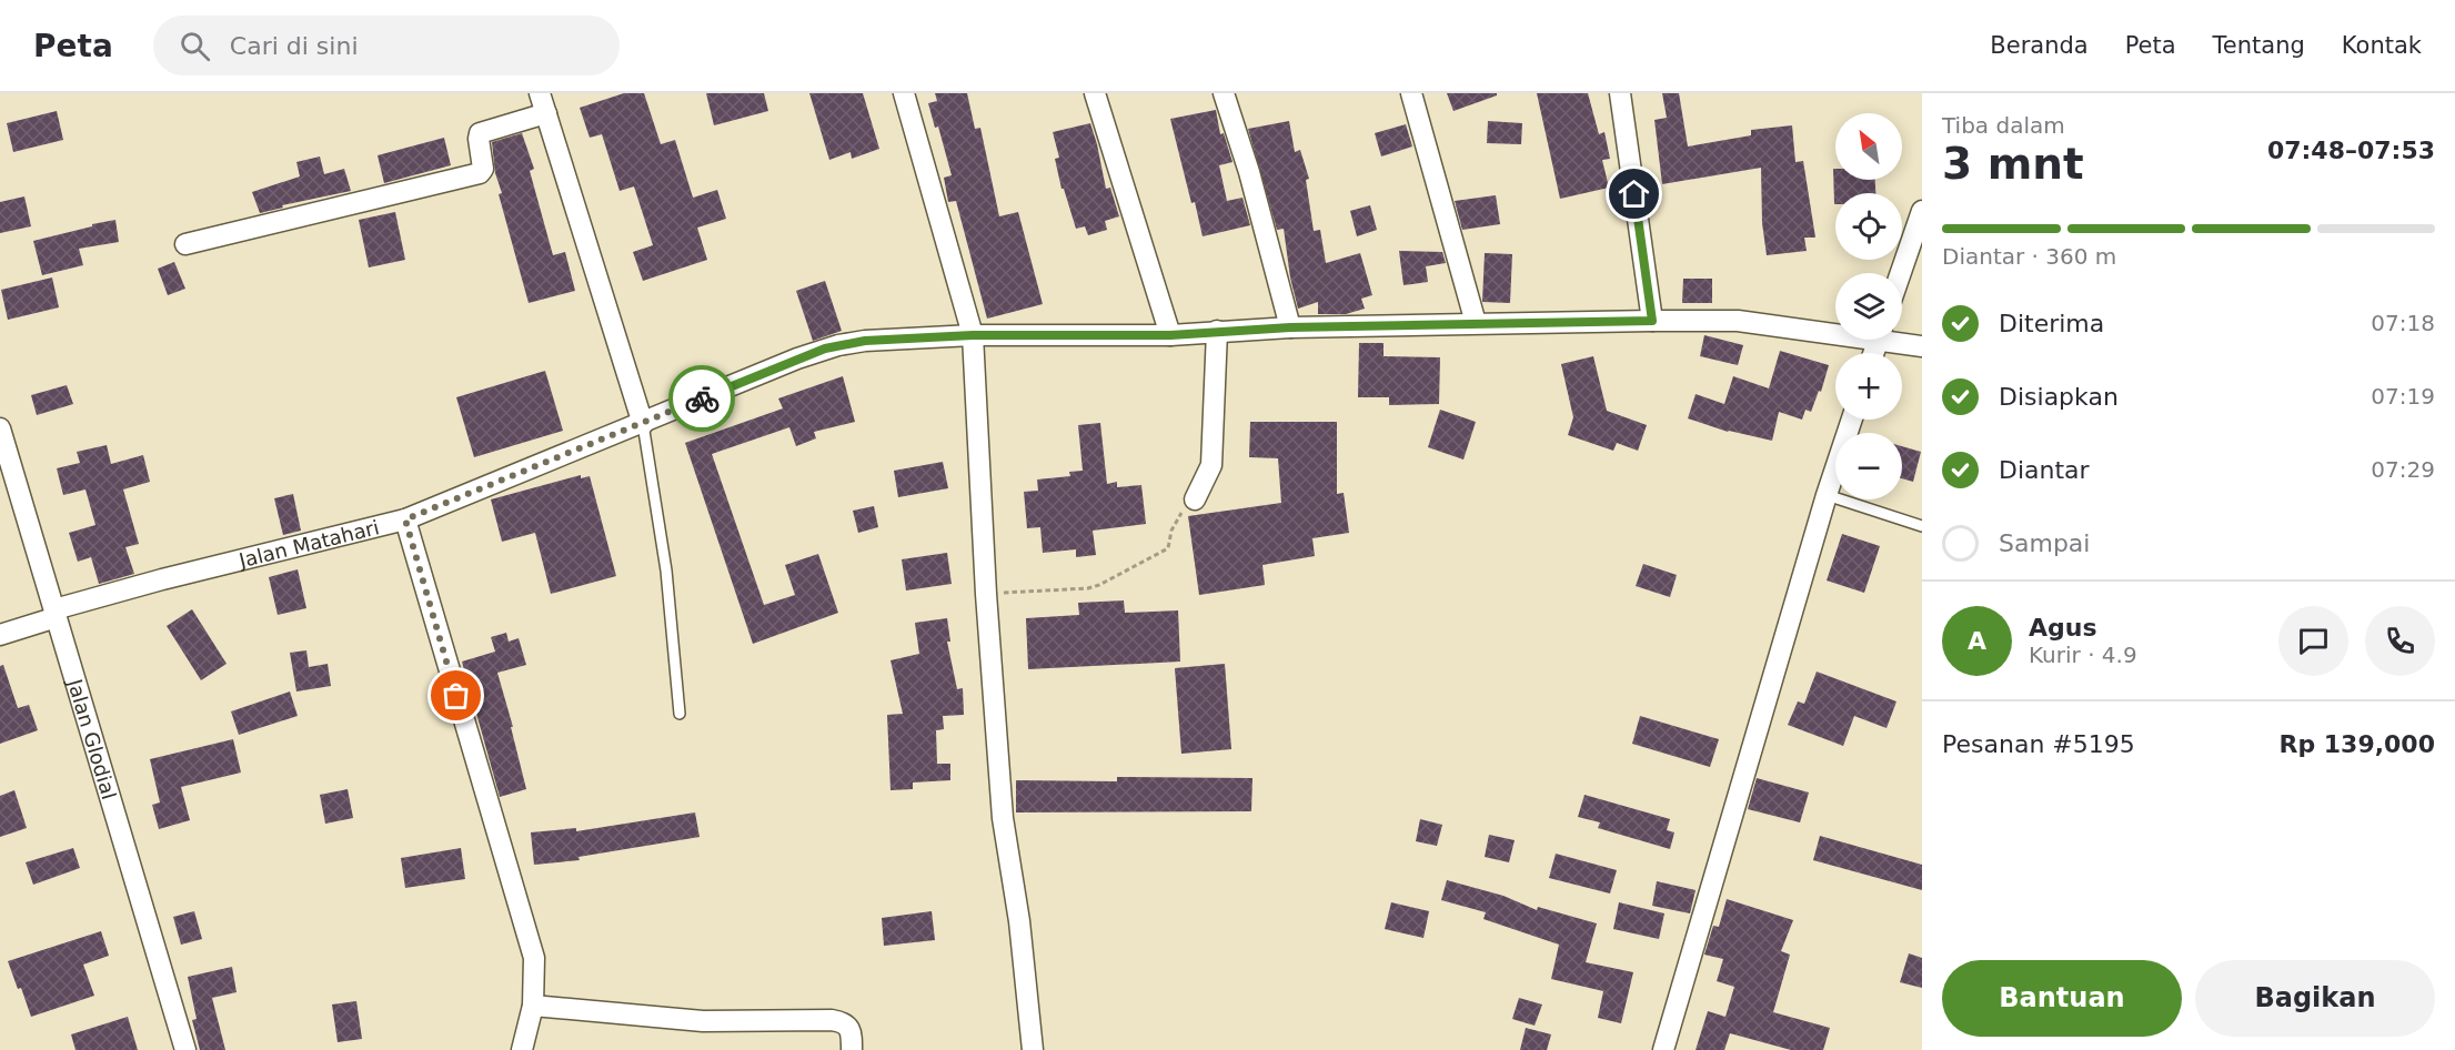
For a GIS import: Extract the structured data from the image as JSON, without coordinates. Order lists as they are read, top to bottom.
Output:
{
  "streets": {
    "street": ["Jalan Matahari", "Jalan Glodial"]
  },
  "crossings": [
    ["Jalan Matahari", "Jalan Glodial"]
  ],
  "north": "top left",
  "page": {
    "header": "Peta",
    "search": "Cari di sini",
    "nav": [
      "Beranda",
      "Peta",
      "Tentang",
      "Kontak"
    ],
    "heading": ["3 mnt", "Tiba dalam", "07:48–07:53"],
    "panel": [
      "Agus",
      "Kurir · 4.9",
      "Pesanan #5195",
      "Rp 139,000"
    ],
    "map_buttons": ["+", "−"],
    "bar": "Diantar · 360 m",
    "list": [
      ["Diterima", "07:18"],
      ["Disiapkan", "07:19"],
      ["Diantar", "07:29"],
      "Sampai"
    ],
    "round": "A",
    "buttons": ["Bantuan", "Bagikan"]
  }
}
